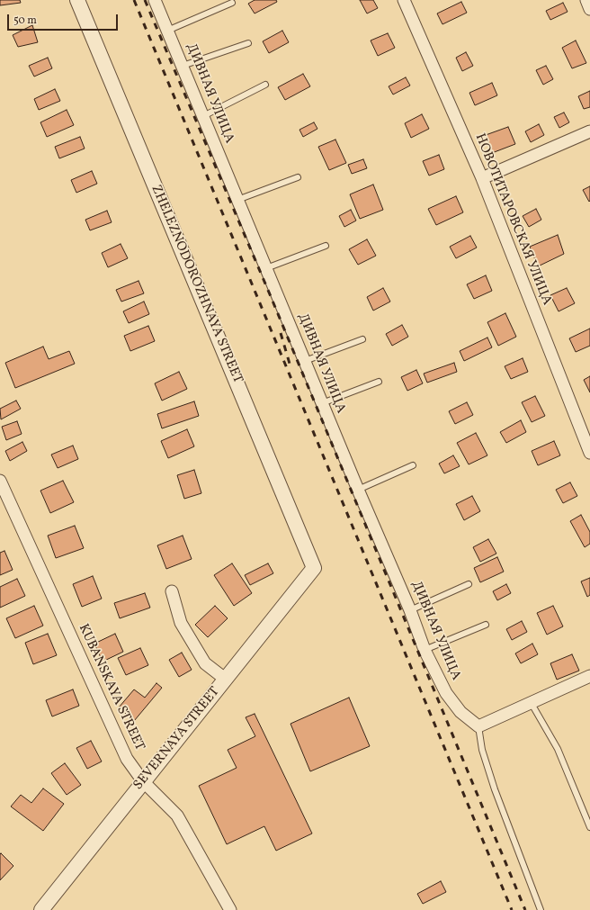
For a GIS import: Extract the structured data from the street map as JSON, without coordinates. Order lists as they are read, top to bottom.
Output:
{
  "streets": {
    "street": [
      "ДИВНАЯ УЛИЦА",
      "НОВОТИТАРОВСКАЯ УЛИЦА",
      "ZHELEZNODOROZHNAYA STREET",
      "KUBANSKAYA STREET",
      "SEVERNAYA STREET"
    ]
  },
  "crossings": [
    ["ZHELEZNODOROZHNAYA STREET", "SEVERNAYA STREET"],
    ["KUBANSKAYA STREET", "SEVERNAYA STREET"]
  ],
  "scale_bar": "50 m"
}
